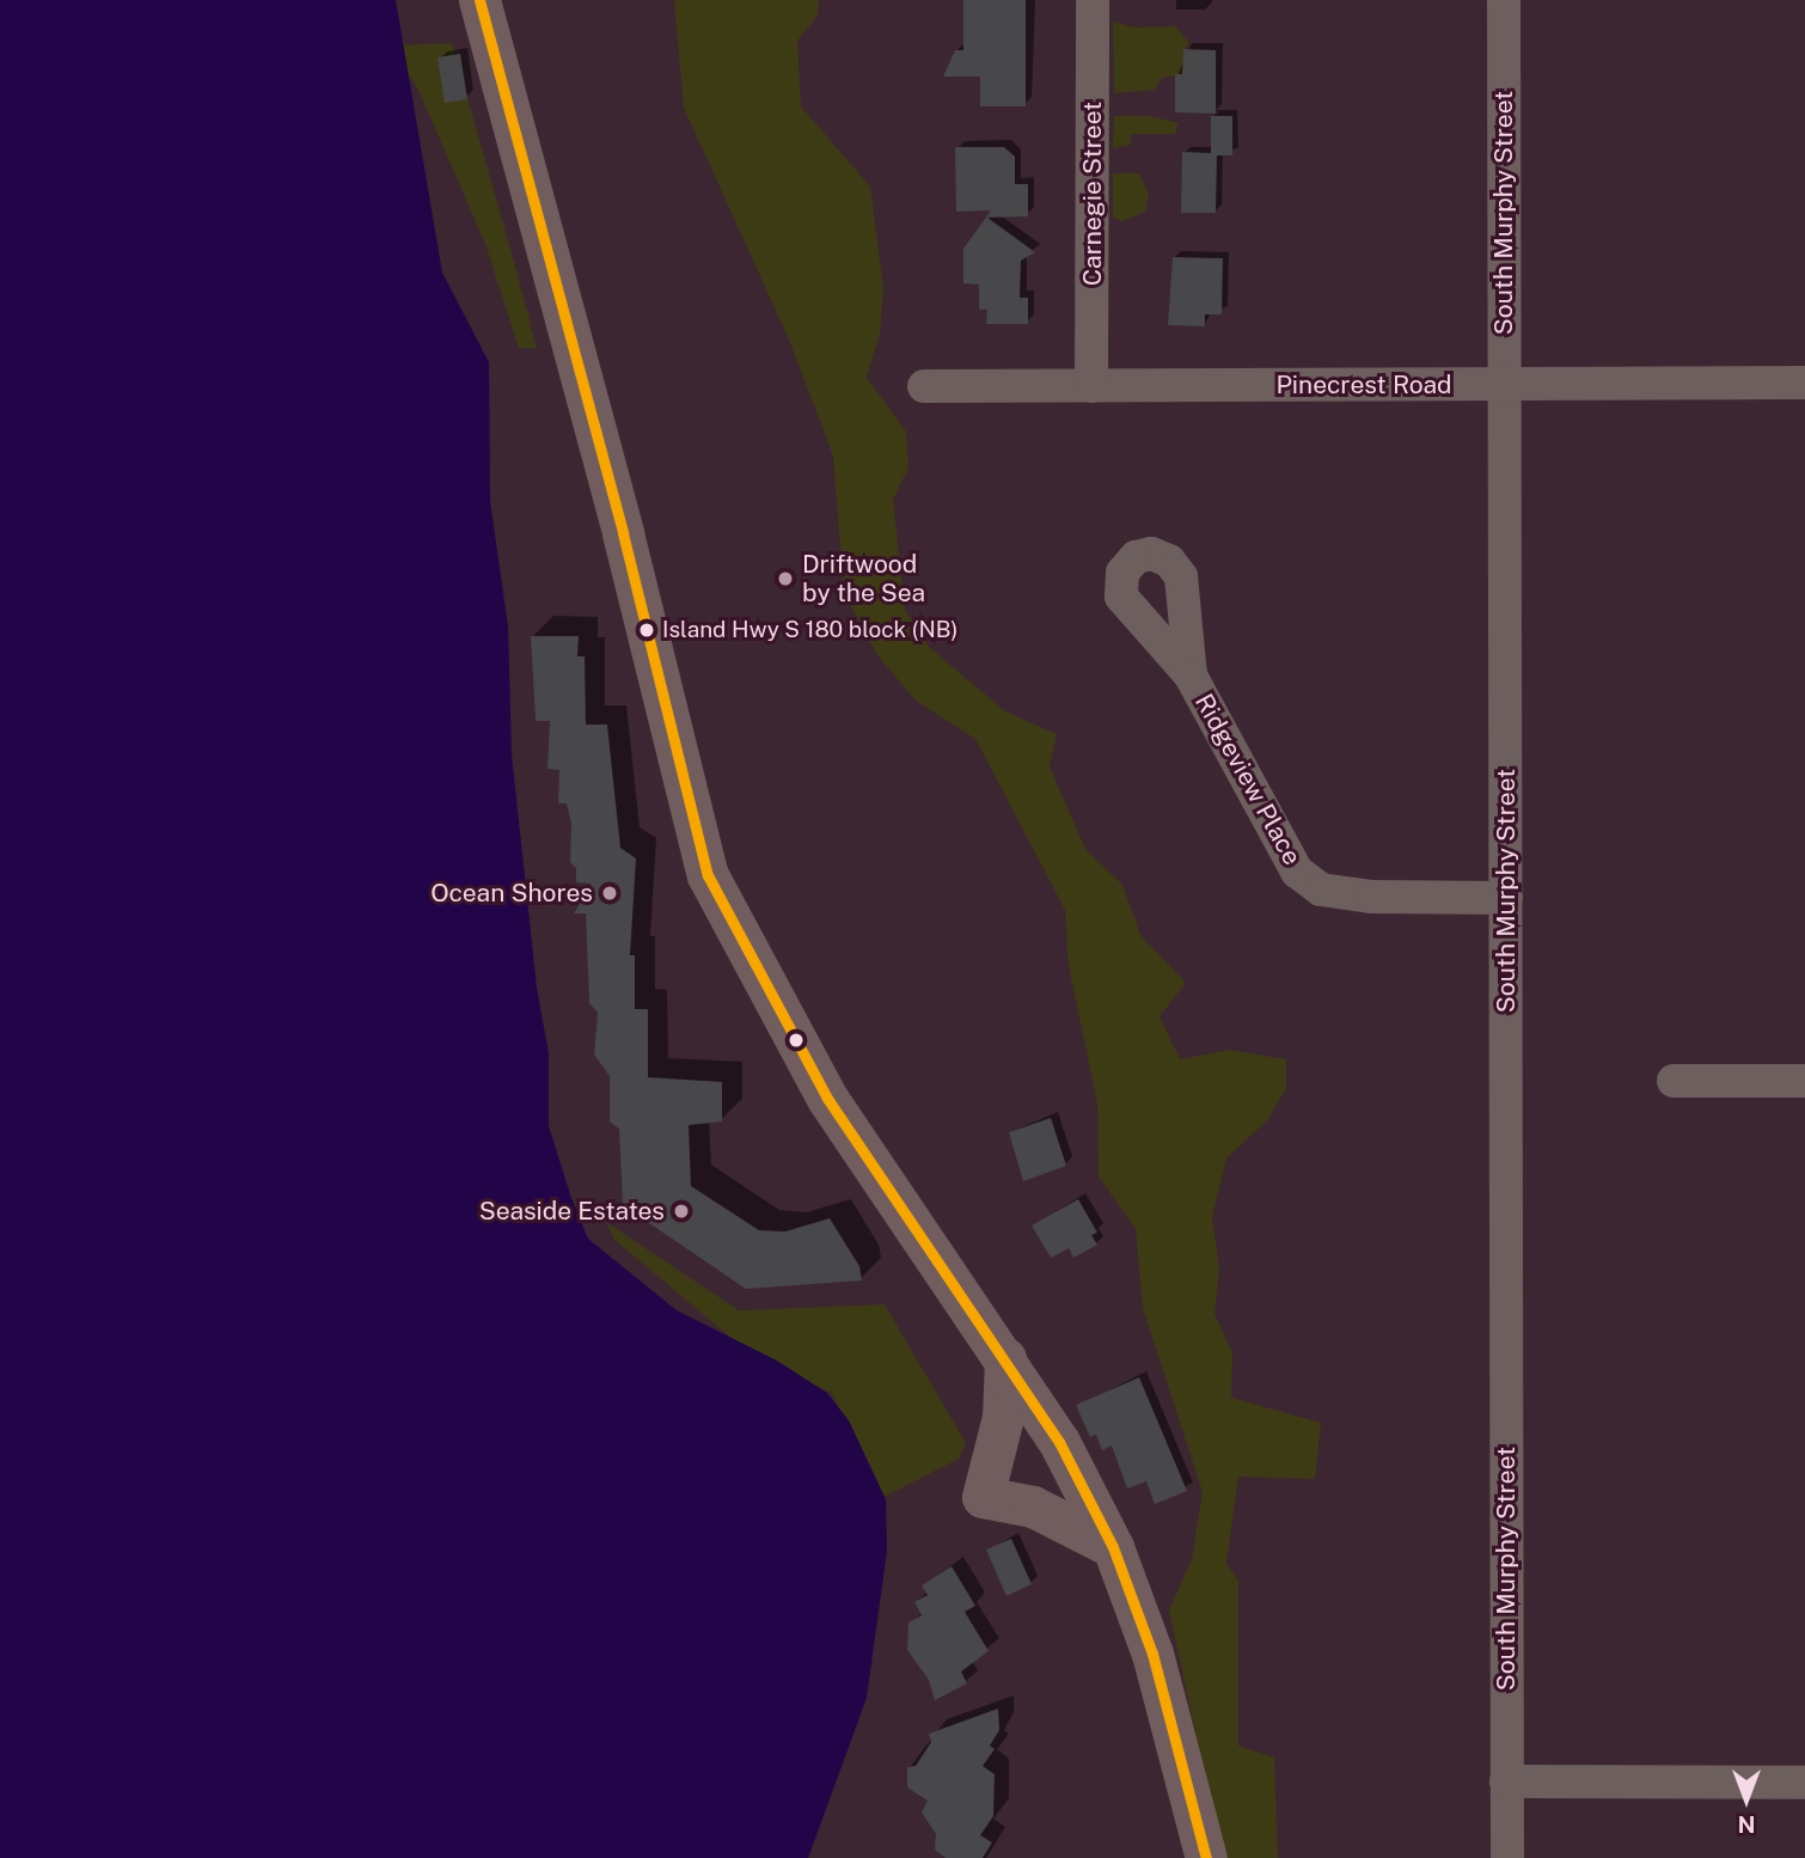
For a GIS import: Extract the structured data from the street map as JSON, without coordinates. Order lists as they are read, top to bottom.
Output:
{
  "streets": {
    "street": [
      "Carnegie Street",
      "South Murphy Street",
      "Pinecrest Road",
      "Ridgeview Place"
    ]
  },
  "crossings": [
    ["Carnegie Street", "Pinecrest Road"],
    ["South Murphy Street", "Pinecrest Road"],
    ["South Murphy Street", "Ridgeview Place"]
  ],
  "places": [
    "Driftwood by the Sea",
    "Island Hwy S 180 block (NB)",
    "Ocean Shores",
    "Seaside Estates"
  ],
  "north": "bottom"
}
